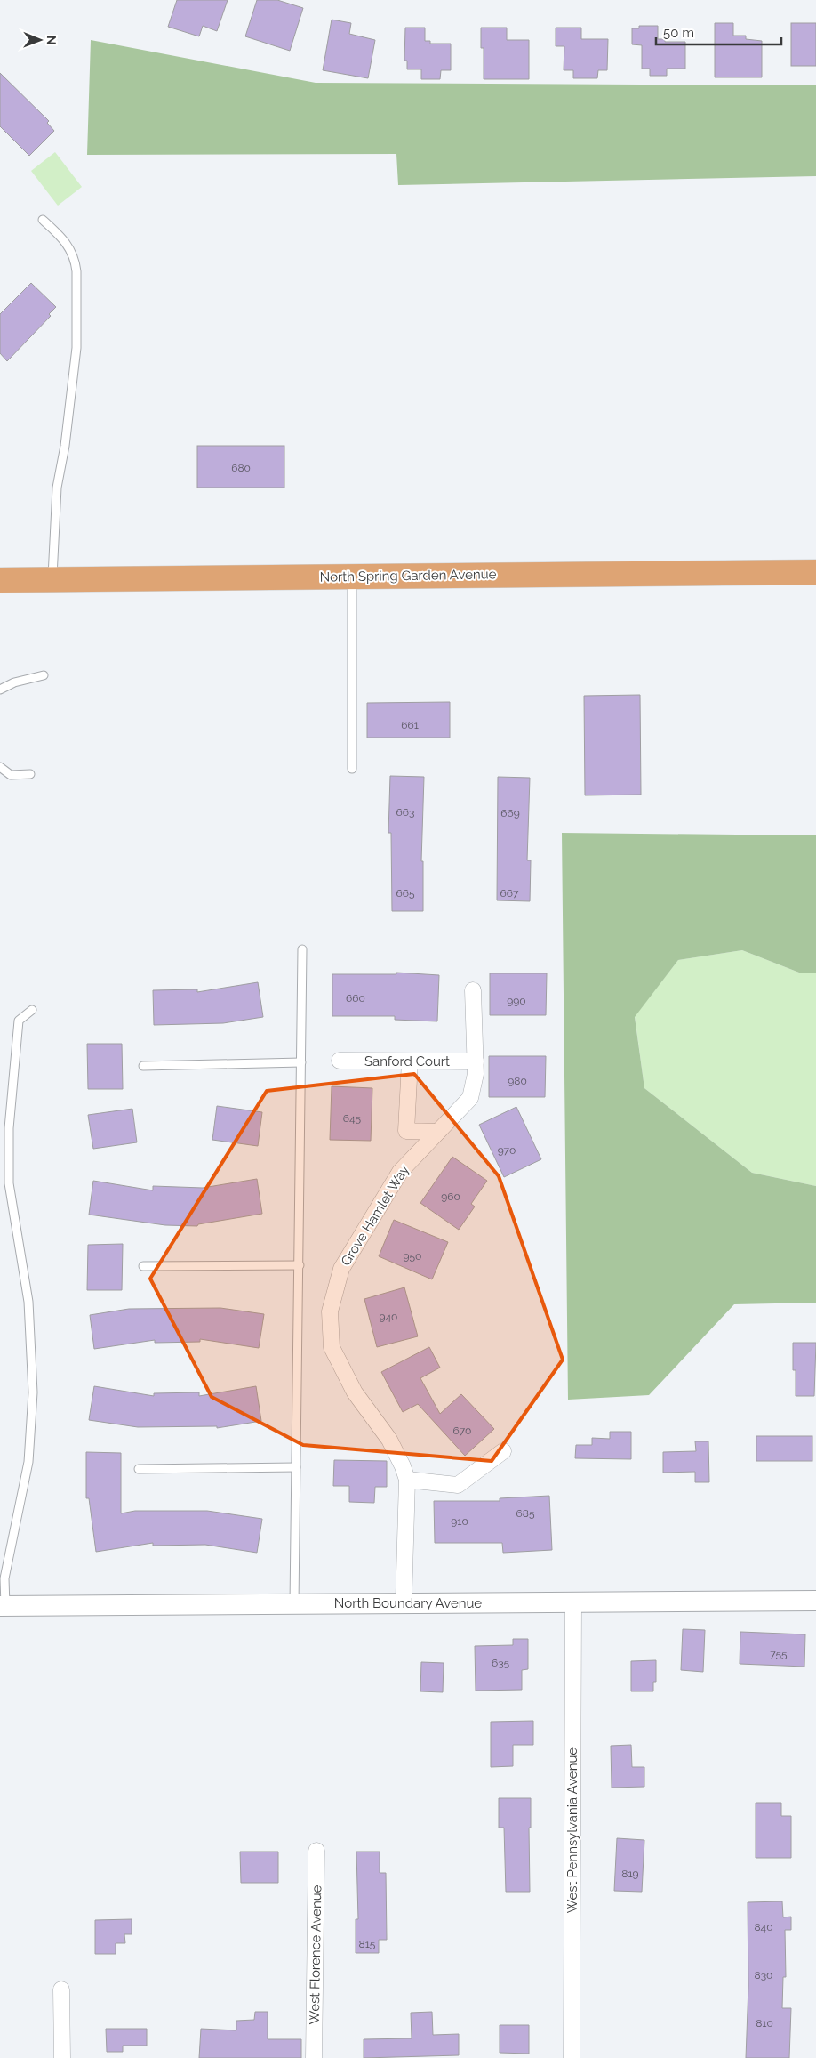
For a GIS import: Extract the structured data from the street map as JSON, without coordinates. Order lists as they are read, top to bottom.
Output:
{
  "streets": {
    "highway": ["North Spring Garden Avenue"],
    "street": [
      "Sanford Court",
      "Grove Hamlet Way",
      "North Boundary Avenue",
      "West Pennsylvania Avenue",
      "West Florence Avenue"
    ]
  },
  "crossings": [
    ["Sanford Court", "Grove Hamlet Way"],
    ["Grove Hamlet Way", "North Boundary Avenue"],
    ["North Boundary Avenue", "West Pennsylvania Avenue"]
  ],
  "house_numbers": [
    "680",
    "661",
    "663",
    "669",
    "665",
    "667",
    "660",
    "990",
    "980",
    "645",
    "970",
    "960",
    "950",
    "940",
    "670",
    "685",
    "910",
    "755",
    "635",
    "819",
    "840",
    "815",
    "830",
    "810"
  ],
  "scale_bar": "50 m",
  "north": "right"
}
